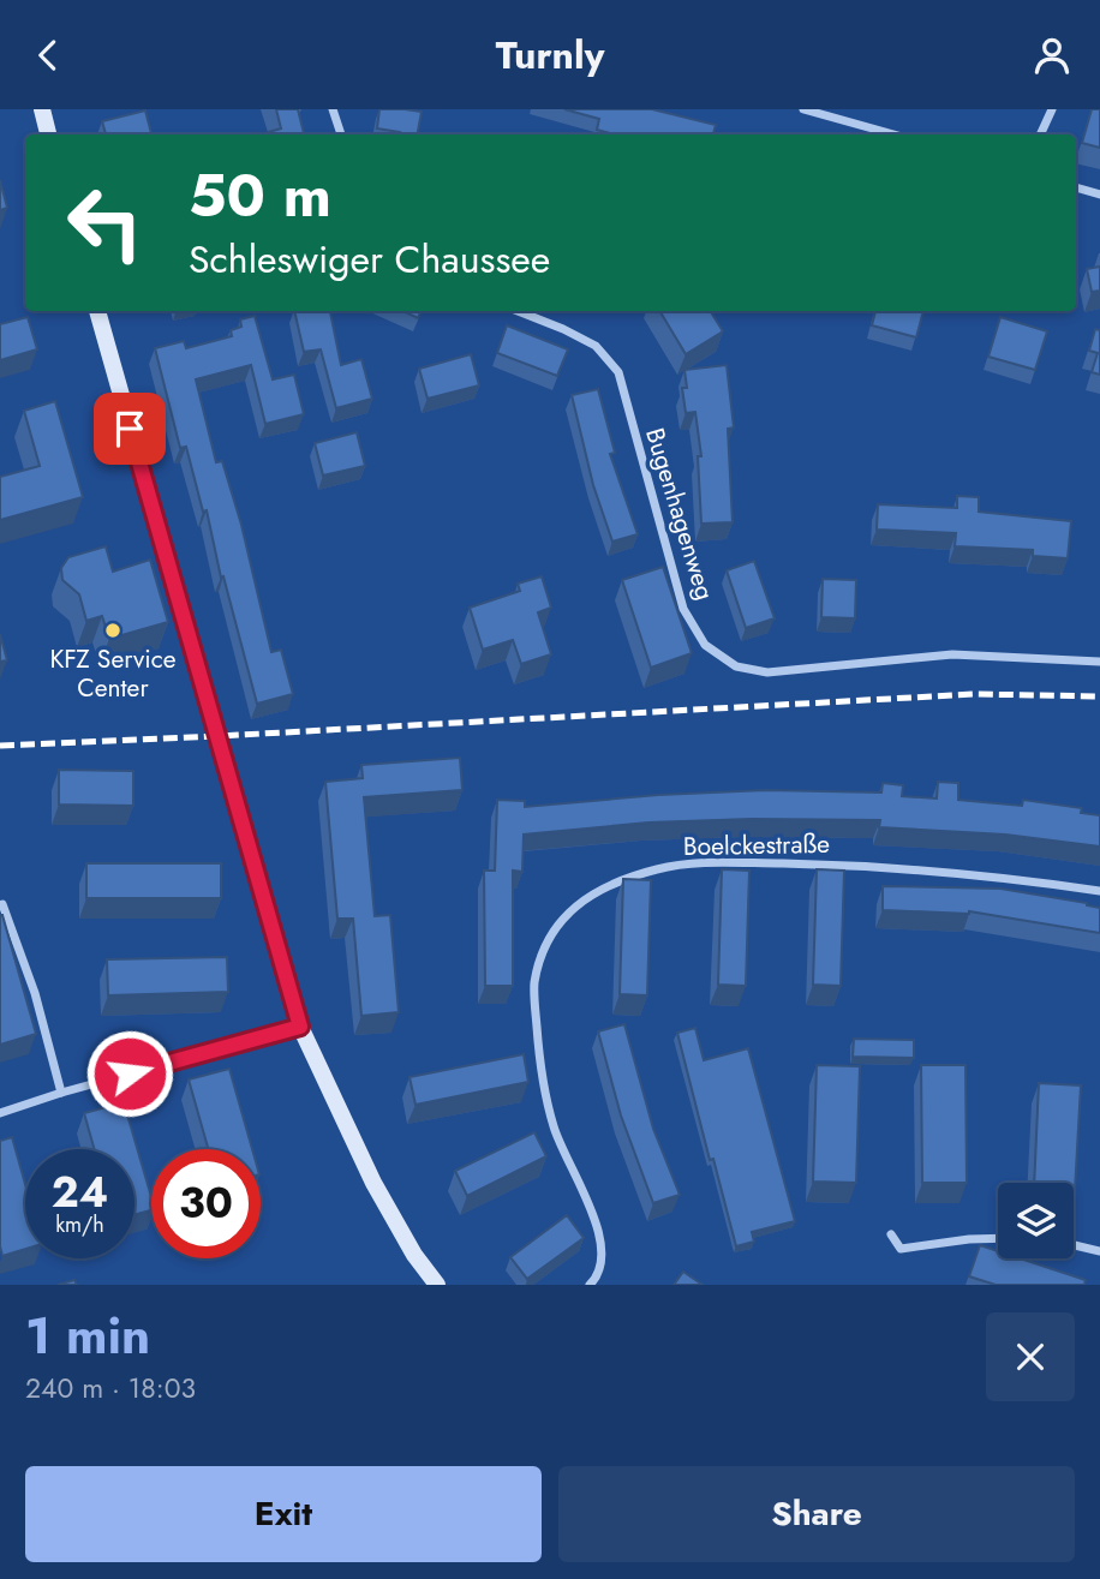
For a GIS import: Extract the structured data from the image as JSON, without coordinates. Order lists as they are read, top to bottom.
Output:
{
  "streets": {
    "street": ["Bugenhagenweg", "Boelckestraße"]
  },
  "places": ["KFZ Service Center"],
  "page": {
    "header": "Turnly",
    "turn": ["50 m", "Schleswiger Chaussee"],
    "speed": "24 km/h",
    "limit": "30",
    "heading": ["1 min", "240 m · 18:03"],
    "buttons": ["Exit", "Share"]
  }
}
